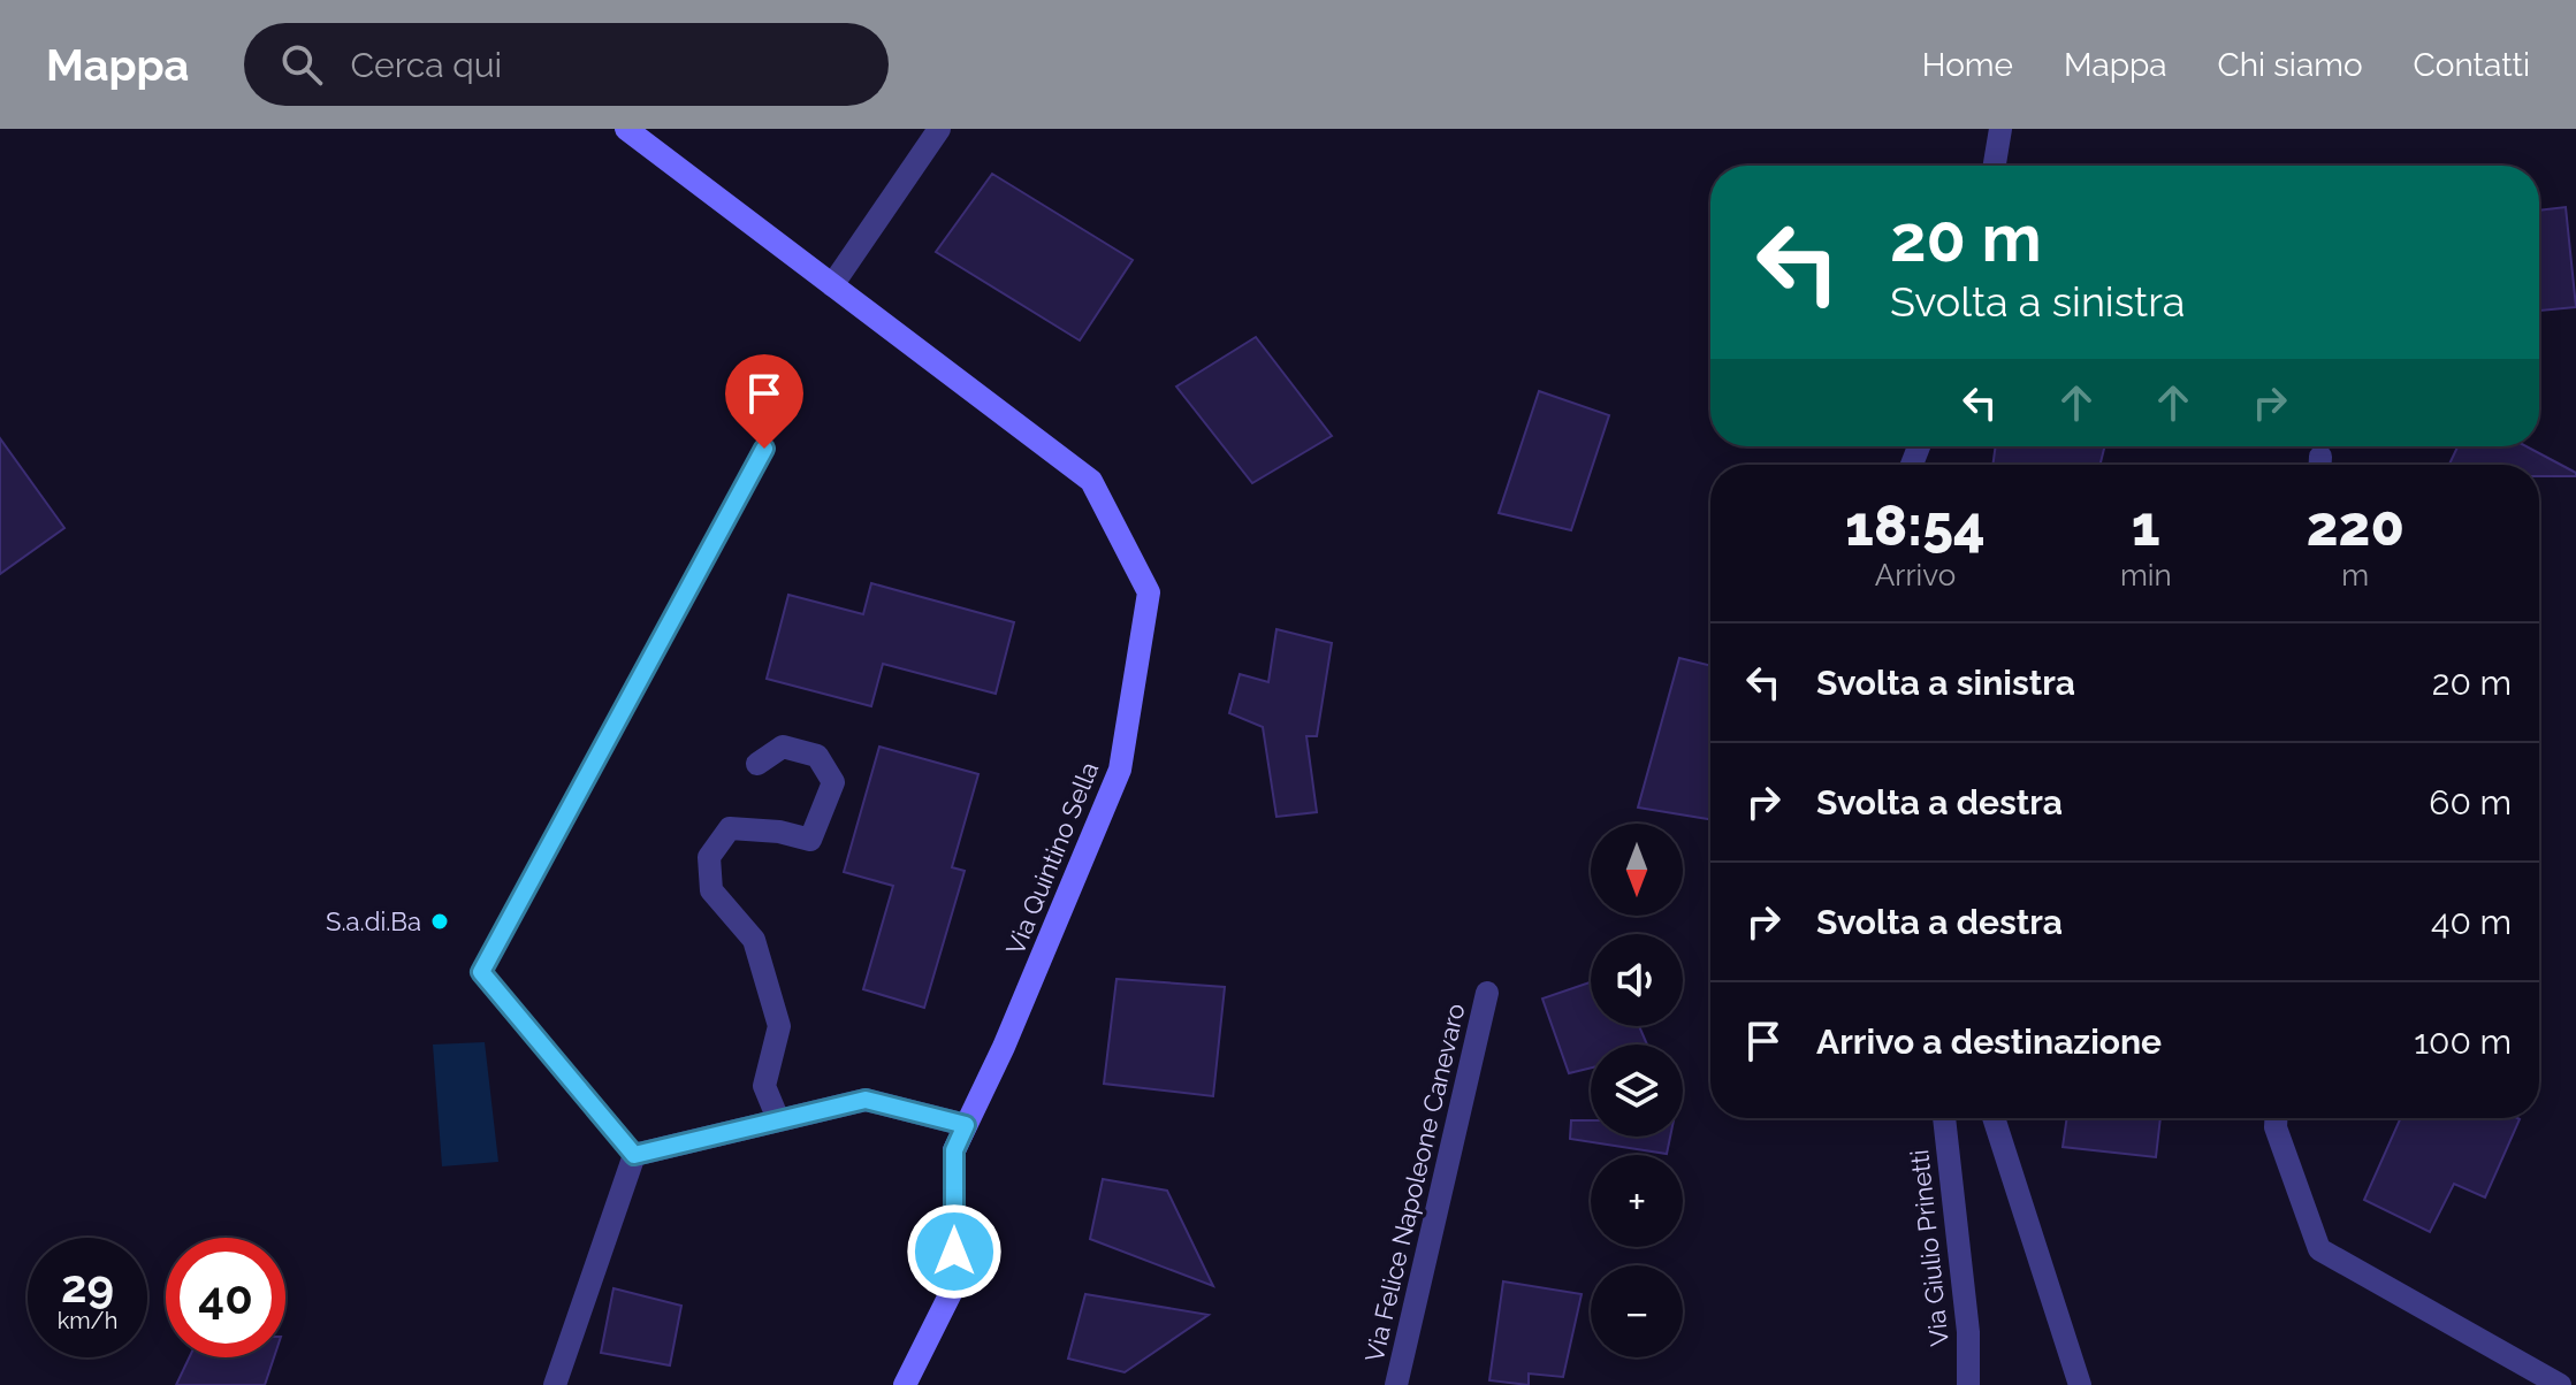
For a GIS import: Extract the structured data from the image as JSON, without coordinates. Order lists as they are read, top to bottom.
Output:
{
  "streets": {
    "street": ["Via Quintino Sella", "Via Felice Napoleone Canevaro", "Via Giulio Prinetti"]
  },
  "places": ["S.a.di.Ba"],
  "north": "bottom",
  "page": {
    "header": "Mappa",
    "search": "Cerca qui",
    "nav": [
      "Home",
      "Mappa",
      "Chi siamo",
      "Contatti"
    ],
    "turn": ["20 m", "Svolta a sinistra"],
    "eta": [
      "18:54",
      "Arrivo",
      "1",
      "min",
      "220",
      "m"
    ],
    "list": [
      {
        "name": "Svolta a sinistra",
        "value": "20 m"
      },
      {
        "name": "Svolta a destra",
        "value": "60 m"
      },
      {
        "name": "Svolta a destra",
        "value": "40 m"
      },
      {
        "name": "Arrivo a destinazione",
        "value": "100 m"
      }
    ],
    "map_buttons": ["+", "−"],
    "speed": "29 km/h",
    "limit": "40"
  }
}
